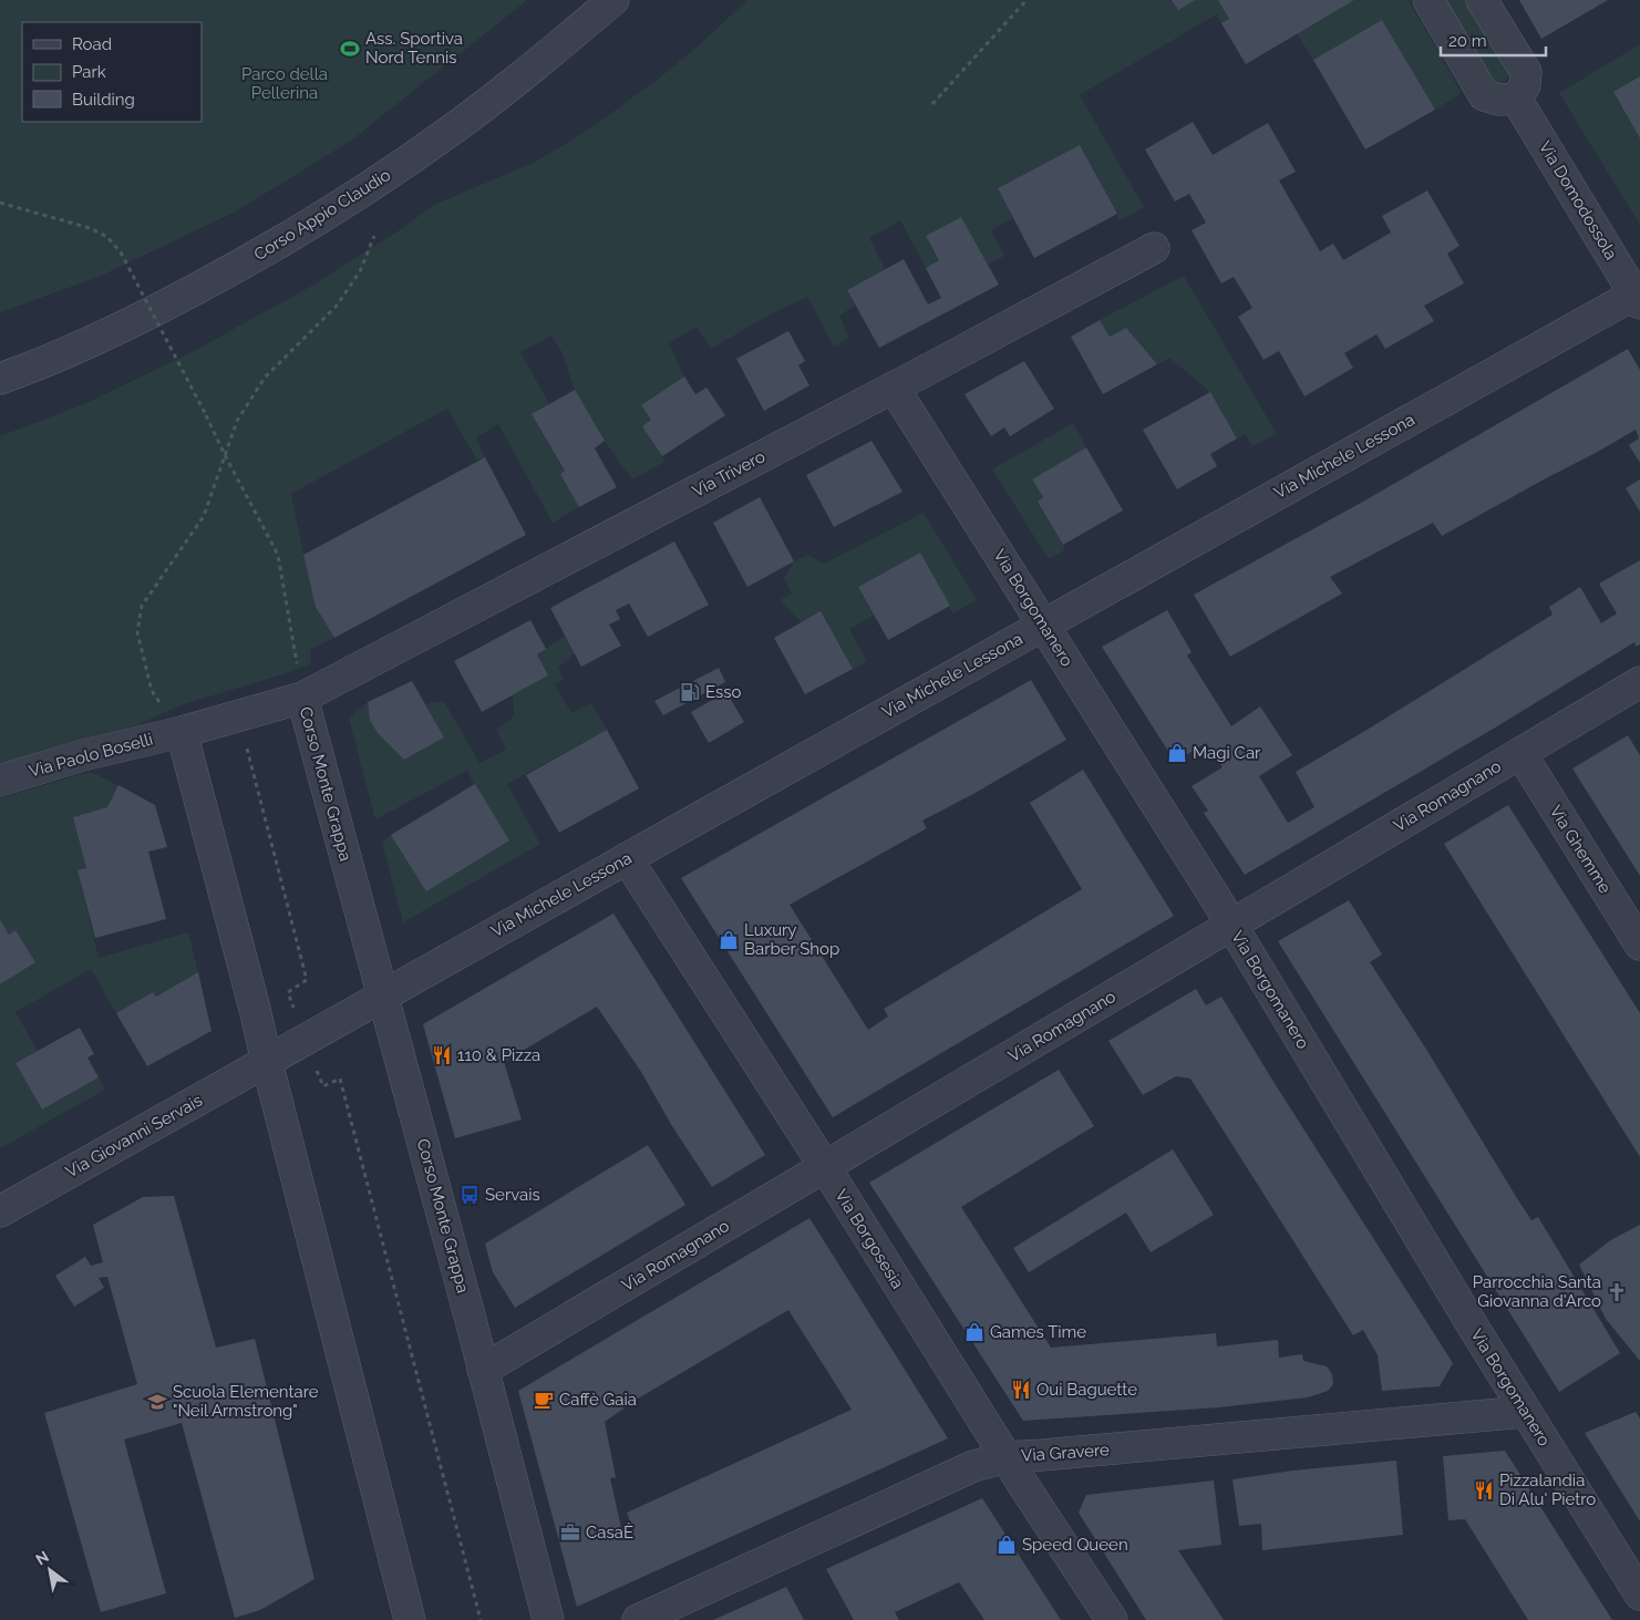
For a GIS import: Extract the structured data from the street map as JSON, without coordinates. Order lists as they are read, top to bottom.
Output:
{
  "streets": {
    "street": [
      "Via Domodossola",
      "Corso Appio Claudio",
      "Via Michele Lessona",
      "Via Trivero",
      "Via Borgomanero",
      "Via Paolo Boselli",
      "Corso Monte Grappa",
      "Via Romagnano",
      "Via Ghemme",
      "Via Giovanni Servais",
      "Via Borgosesia",
      "Via Gravere"
    ]
  },
  "crossings": [
    ["Via Domodossola", "Via Michele Lessona"],
    ["Via Michele Lessona", "Via Borgomanero"],
    ["Via Michele Lessona", "Corso Monte Grappa"],
    ["Via Michele Lessona", "Via Giovanni Servais"],
    ["Via Michele Lessona", "Via Borgosesia"],
    ["Via Trivero", "Via Borgomanero"],
    ["Via Trivero", "Corso Monte Grappa"],
    ["Via Borgomanero", "Via Romagnano"],
    ["Via Borgomanero", "Via Gravere"],
    ["Via Paolo Boselli", "Corso Monte Grappa"],
    ["Corso Monte Grappa", "Via Romagnano"],
    ["Via Romagnano", "Via Ghemme"],
    ["Via Romagnano", "Via Borgosesia"],
    ["Via Borgosesia", "Via Gravere"]
  ],
  "parks": ["Parco della Pellerina"],
  "places": {
    "sports": ["Ass. Sportiva Nord Tennis"],
    "fuel station": ["Esso"],
    "shop": [
      "Magi Car",
      "Luxury Barber Shop",
      "Games Time",
      "Speed Queen"
    ],
    "restaurant": ["110 & Pizza", "Oui Baguette", "Pizzalandia Di Alu' Pietro"],
    "bus stop": ["Servais"],
    "church": ["Parrocchia Santa Giovanna d'Arco"],
    "cafe": ["Caffè Gaia"],
    "school or university": ["Scuola Elementare \"Neil Armstrong\""],
    "office": ["CasaÈ"]
  },
  "legend": ["Road", "Park", "Building"],
  "scale_bar": "20 m",
  "north": "top left"
}
